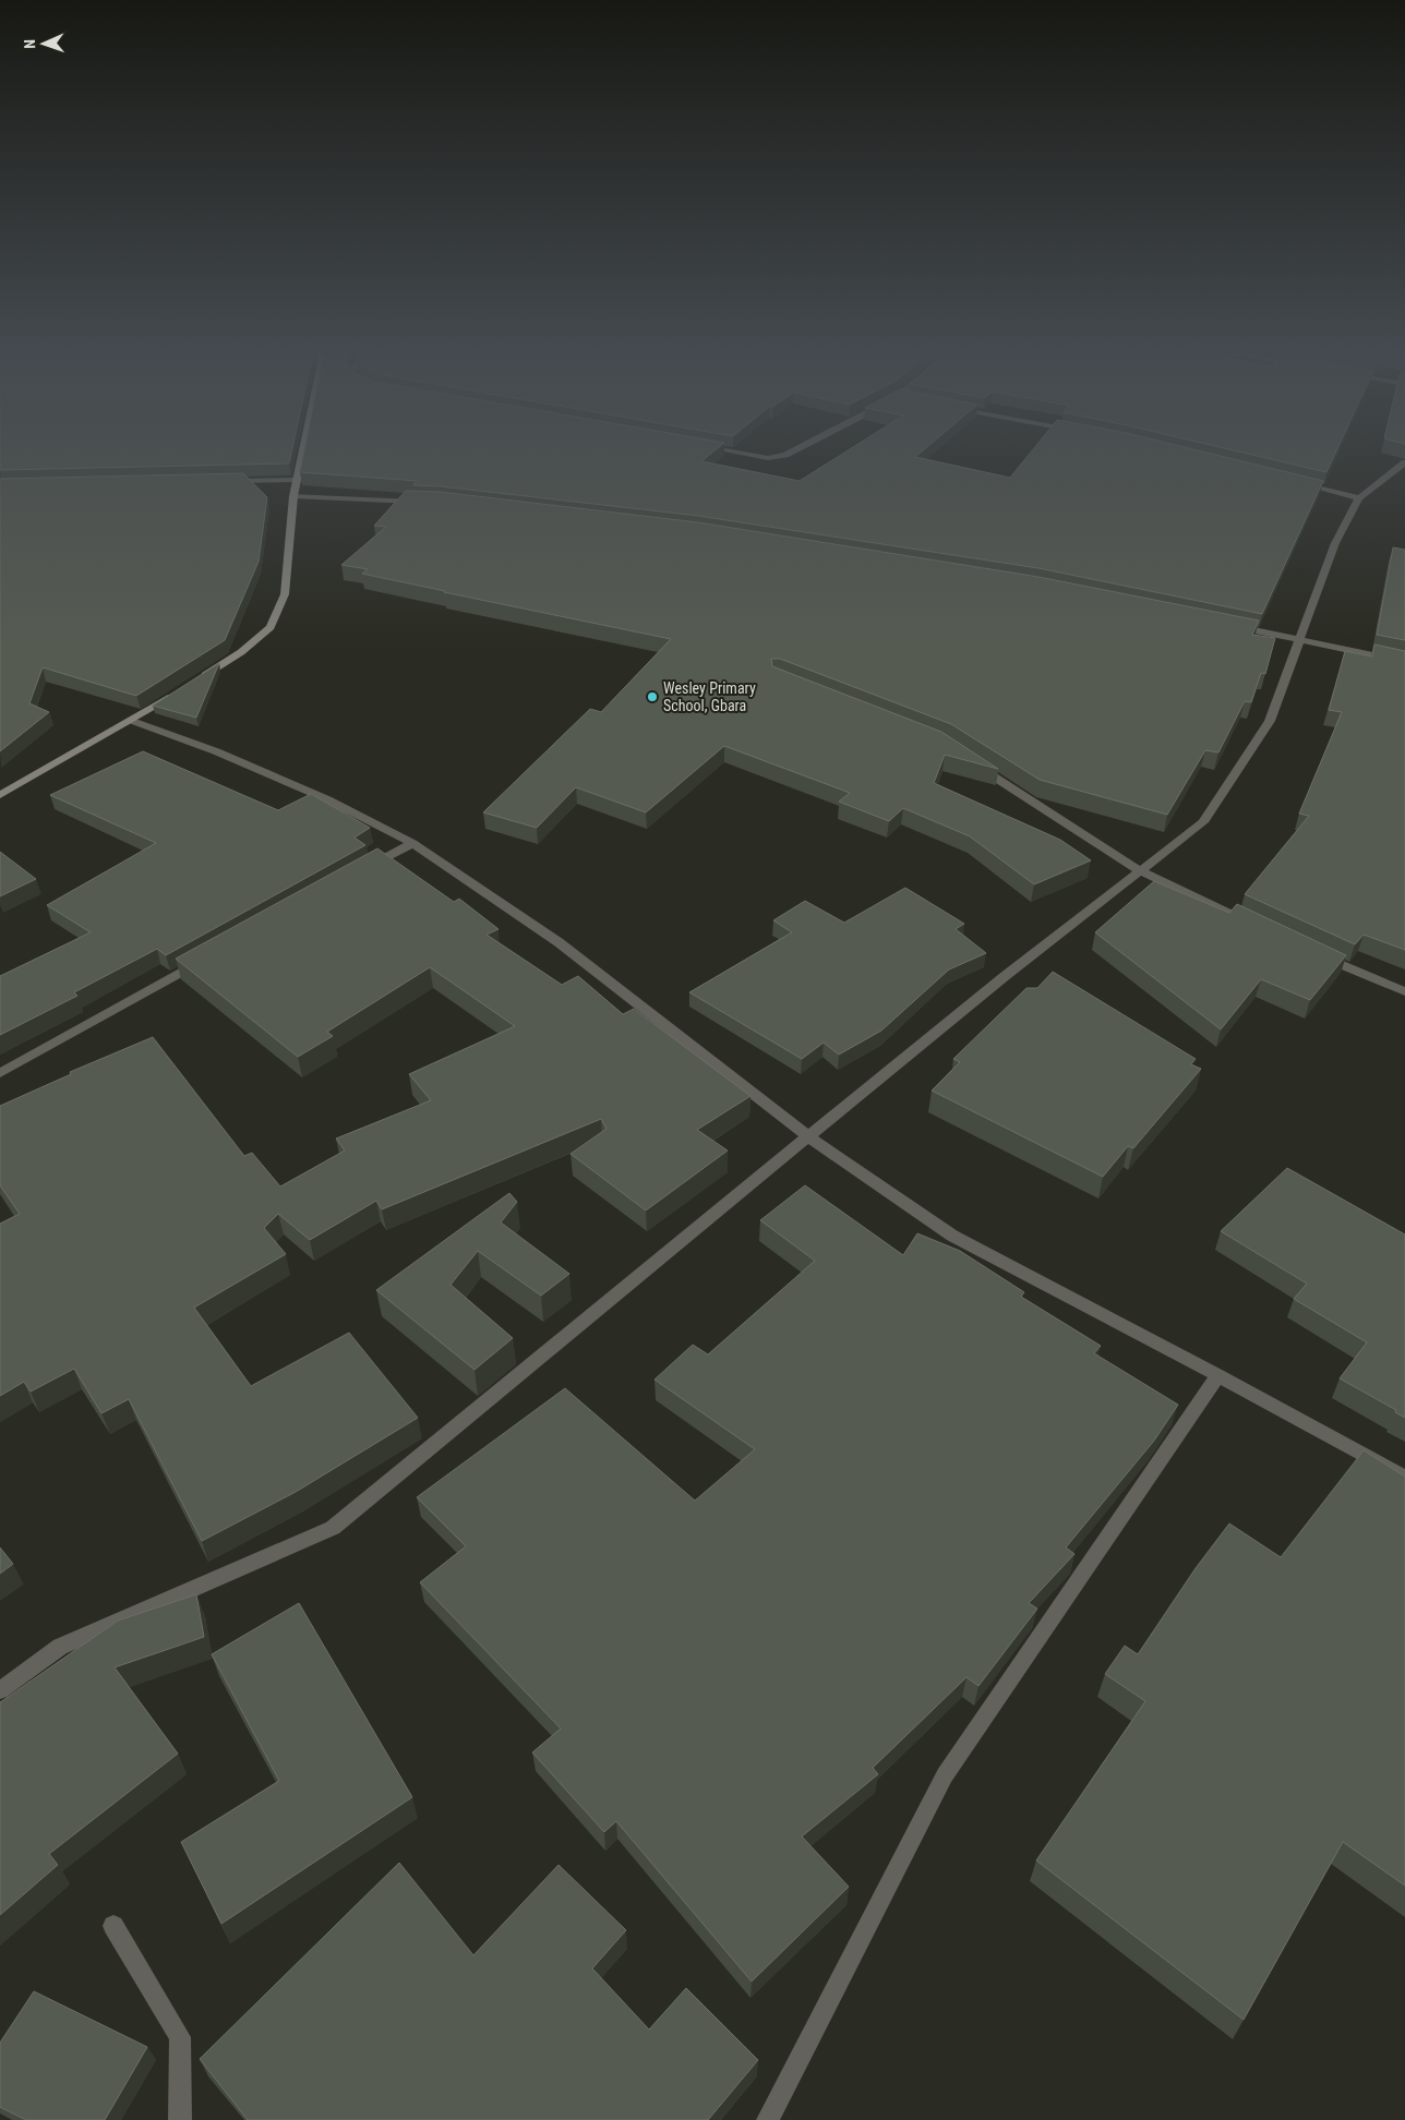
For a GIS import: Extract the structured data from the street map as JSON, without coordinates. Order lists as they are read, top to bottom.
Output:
{
  "places": ["Wesley Primary School, Gbara"],
  "north": "left"
}
